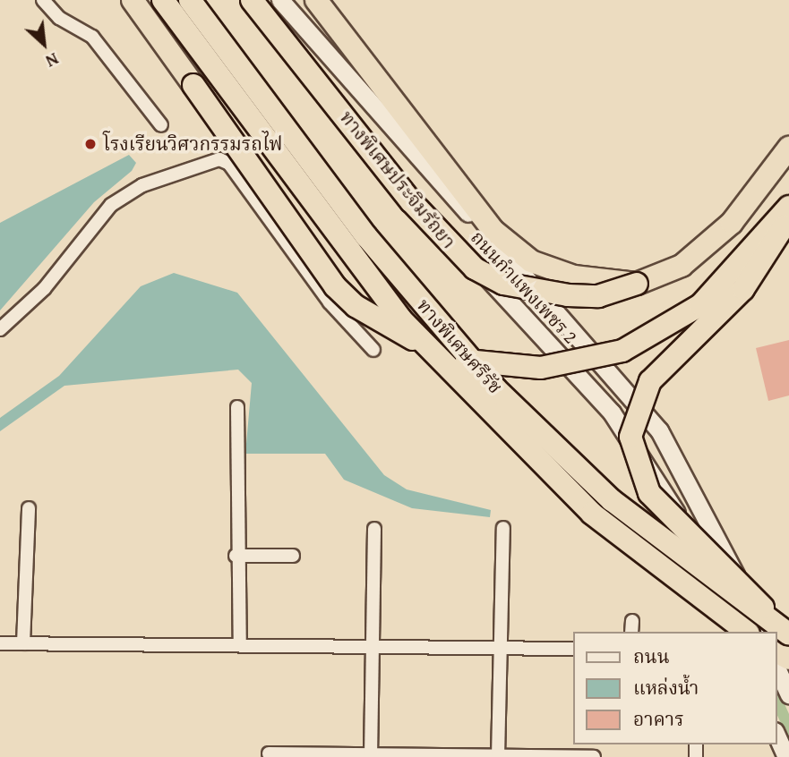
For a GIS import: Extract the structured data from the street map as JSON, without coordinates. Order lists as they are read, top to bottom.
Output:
{
  "streets": {
    "highway": ["ทางพิเศษประจิมรัถยา", "ทางพิเศษศรีรัช"],
    "main road": ["ถนนกำแพงเพชร 2"]
  },
  "places": ["โรงเรียนวิศวกรรมรถไฟ"],
  "legend": ["ถนน", "แหล่งน้ำ", "อาคาร"],
  "north": "bottom right"
}
